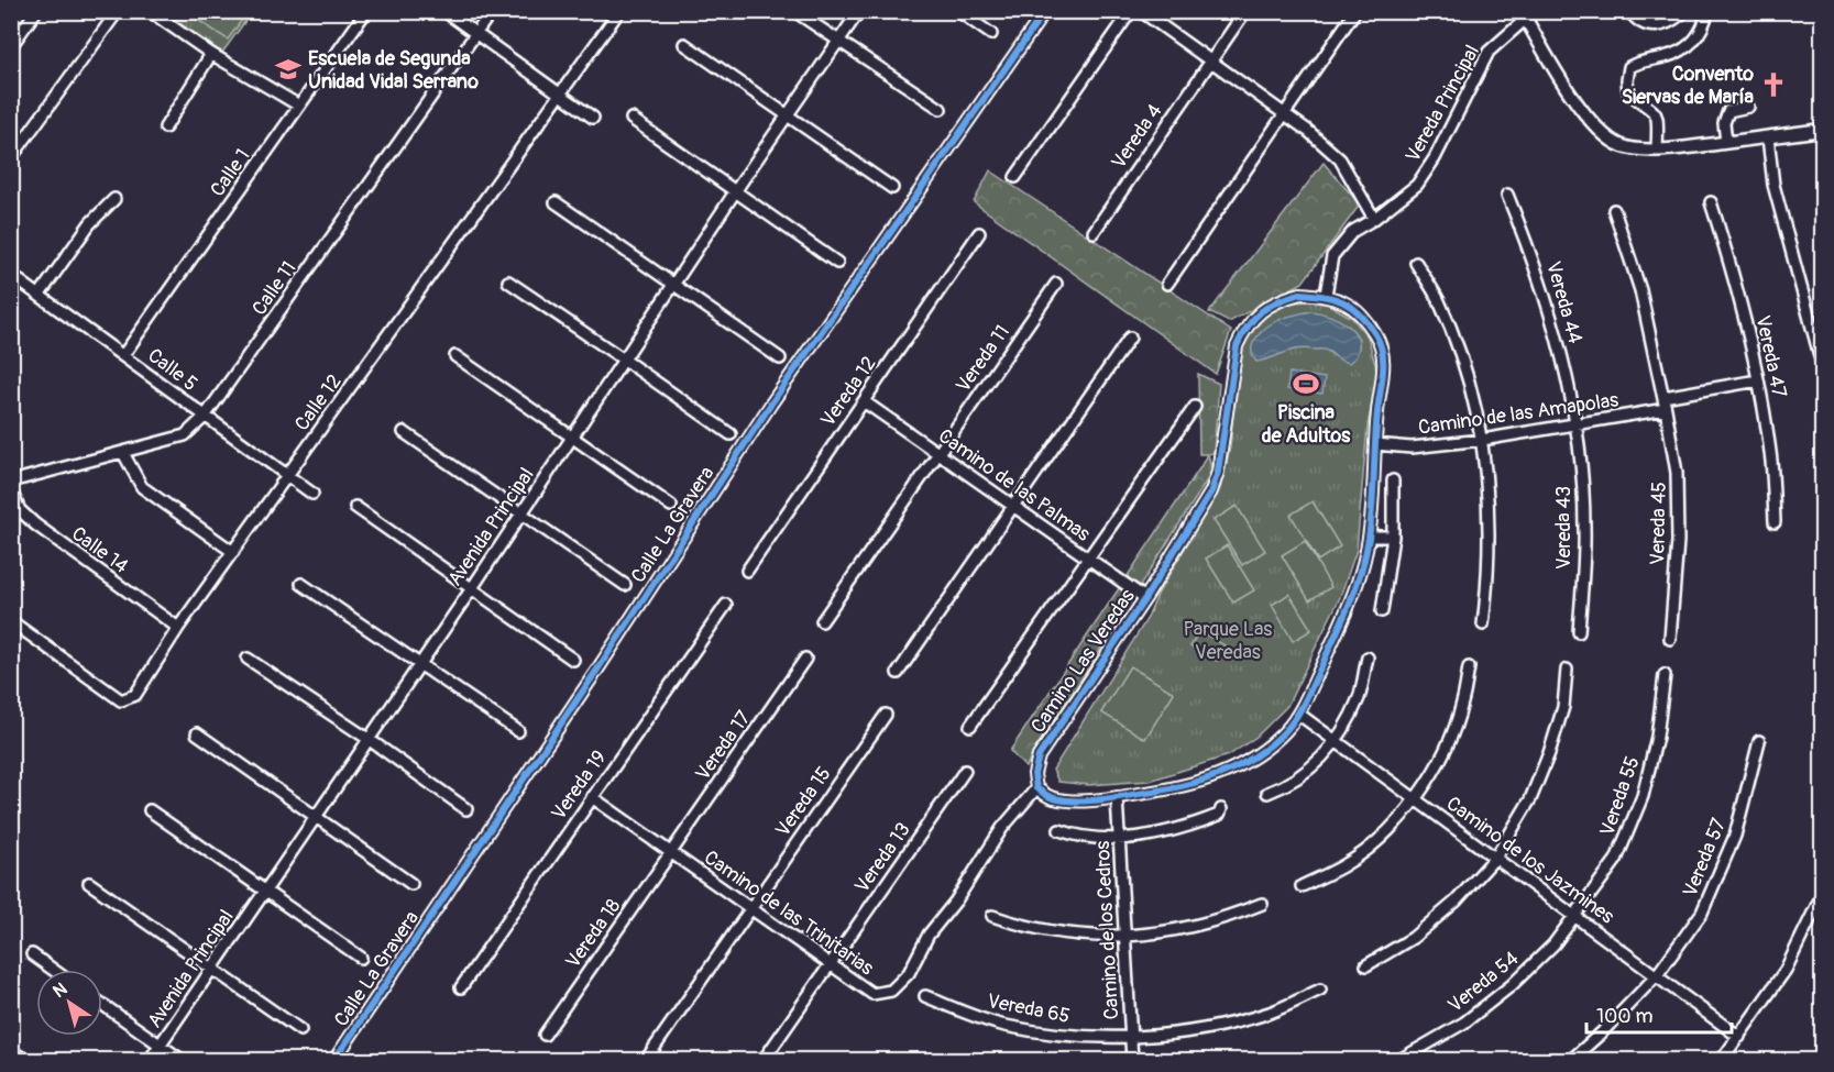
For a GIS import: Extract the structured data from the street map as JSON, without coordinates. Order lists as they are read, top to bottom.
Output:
{
  "streets": {
    "street": [
      "Vereda Principal",
      "Vereda 4",
      "Calle 1",
      "Calle 11",
      "Vereda 44",
      "Vereda 47",
      "Vereda 11",
      "Calle 5",
      "Vereda 12",
      "Calle 12",
      "Camino de las Amapolas",
      "Camino de las Palmas",
      "Vereda 45",
      "Calle La Gravera",
      "Avenida Principal",
      "Vereda 43",
      "Calle 14",
      "Camino Las Veredas",
      "Vereda 17",
      "Vereda 19",
      "Vereda 55",
      "Vereda 15",
      "Vereda 13",
      "Vereda 57",
      "Camino de los Jazmines",
      "Camino de las Trinitarias",
      "Camino de los Cedros",
      "Vereda 18",
      "Vereda 54",
      "Vereda 65"
    ]
  },
  "crossings": [
    ["Vereda Principal", "Camino Las Veredas"],
    ["Calle 1", "Calle 5"],
    ["Calle 11", "Calle 5"],
    ["Vereda 44", "Camino de las Amapolas"],
    ["Vereda 44", "Vereda 43"],
    ["Vereda 11", "Camino de las Palmas"],
    ["Calle 5", "Calle 12"],
    ["Vereda 12", "Camino de las Palmas"],
    ["Calle 12", "Calle 14"],
    ["Camino de las Amapolas", "Vereda 45"],
    ["Camino de las Amapolas", "Vereda 43"],
    ["Camino de las Amapolas", "Camino Las Veredas"],
    ["Camino de las Palmas", "Camino Las Veredas"],
    ["Camino Las Veredas", "Camino de los Jazmines"],
    ["Camino Las Veredas", "Camino de las Trinitarias"],
    ["Camino Las Veredas", "Camino de los Cedros"],
    ["Vereda 17", "Camino de las Trinitarias"],
    ["Vereda 17", "Vereda 18"],
    ["Vereda 19", "Camino de las Trinitarias"],
    ["Vereda 55", "Camino de los Jazmines"],
    ["Vereda 55", "Vereda 54"],
    ["Vereda 15", "Camino de las Trinitarias"],
    ["Vereda 13", "Camino de las Trinitarias"],
    ["Vereda 57", "Camino de los Jazmines"],
    ["Camino de los Jazmines", "Vereda 54"],
    ["Camino de las Trinitarias", "Vereda 18"],
    ["Camino de los Cedros", "Vereda 65"]
  ],
  "parks": ["Parque Las Veredas"],
  "places": {
    "school or university": ["Escuela de Segunda Unidad Vidal Serrano"],
    "church": ["Convento Siervas de María"],
    "sports": ["Piscina de Adultos"]
  },
  "scale_bar": "100 m",
  "north": "top left"
}
